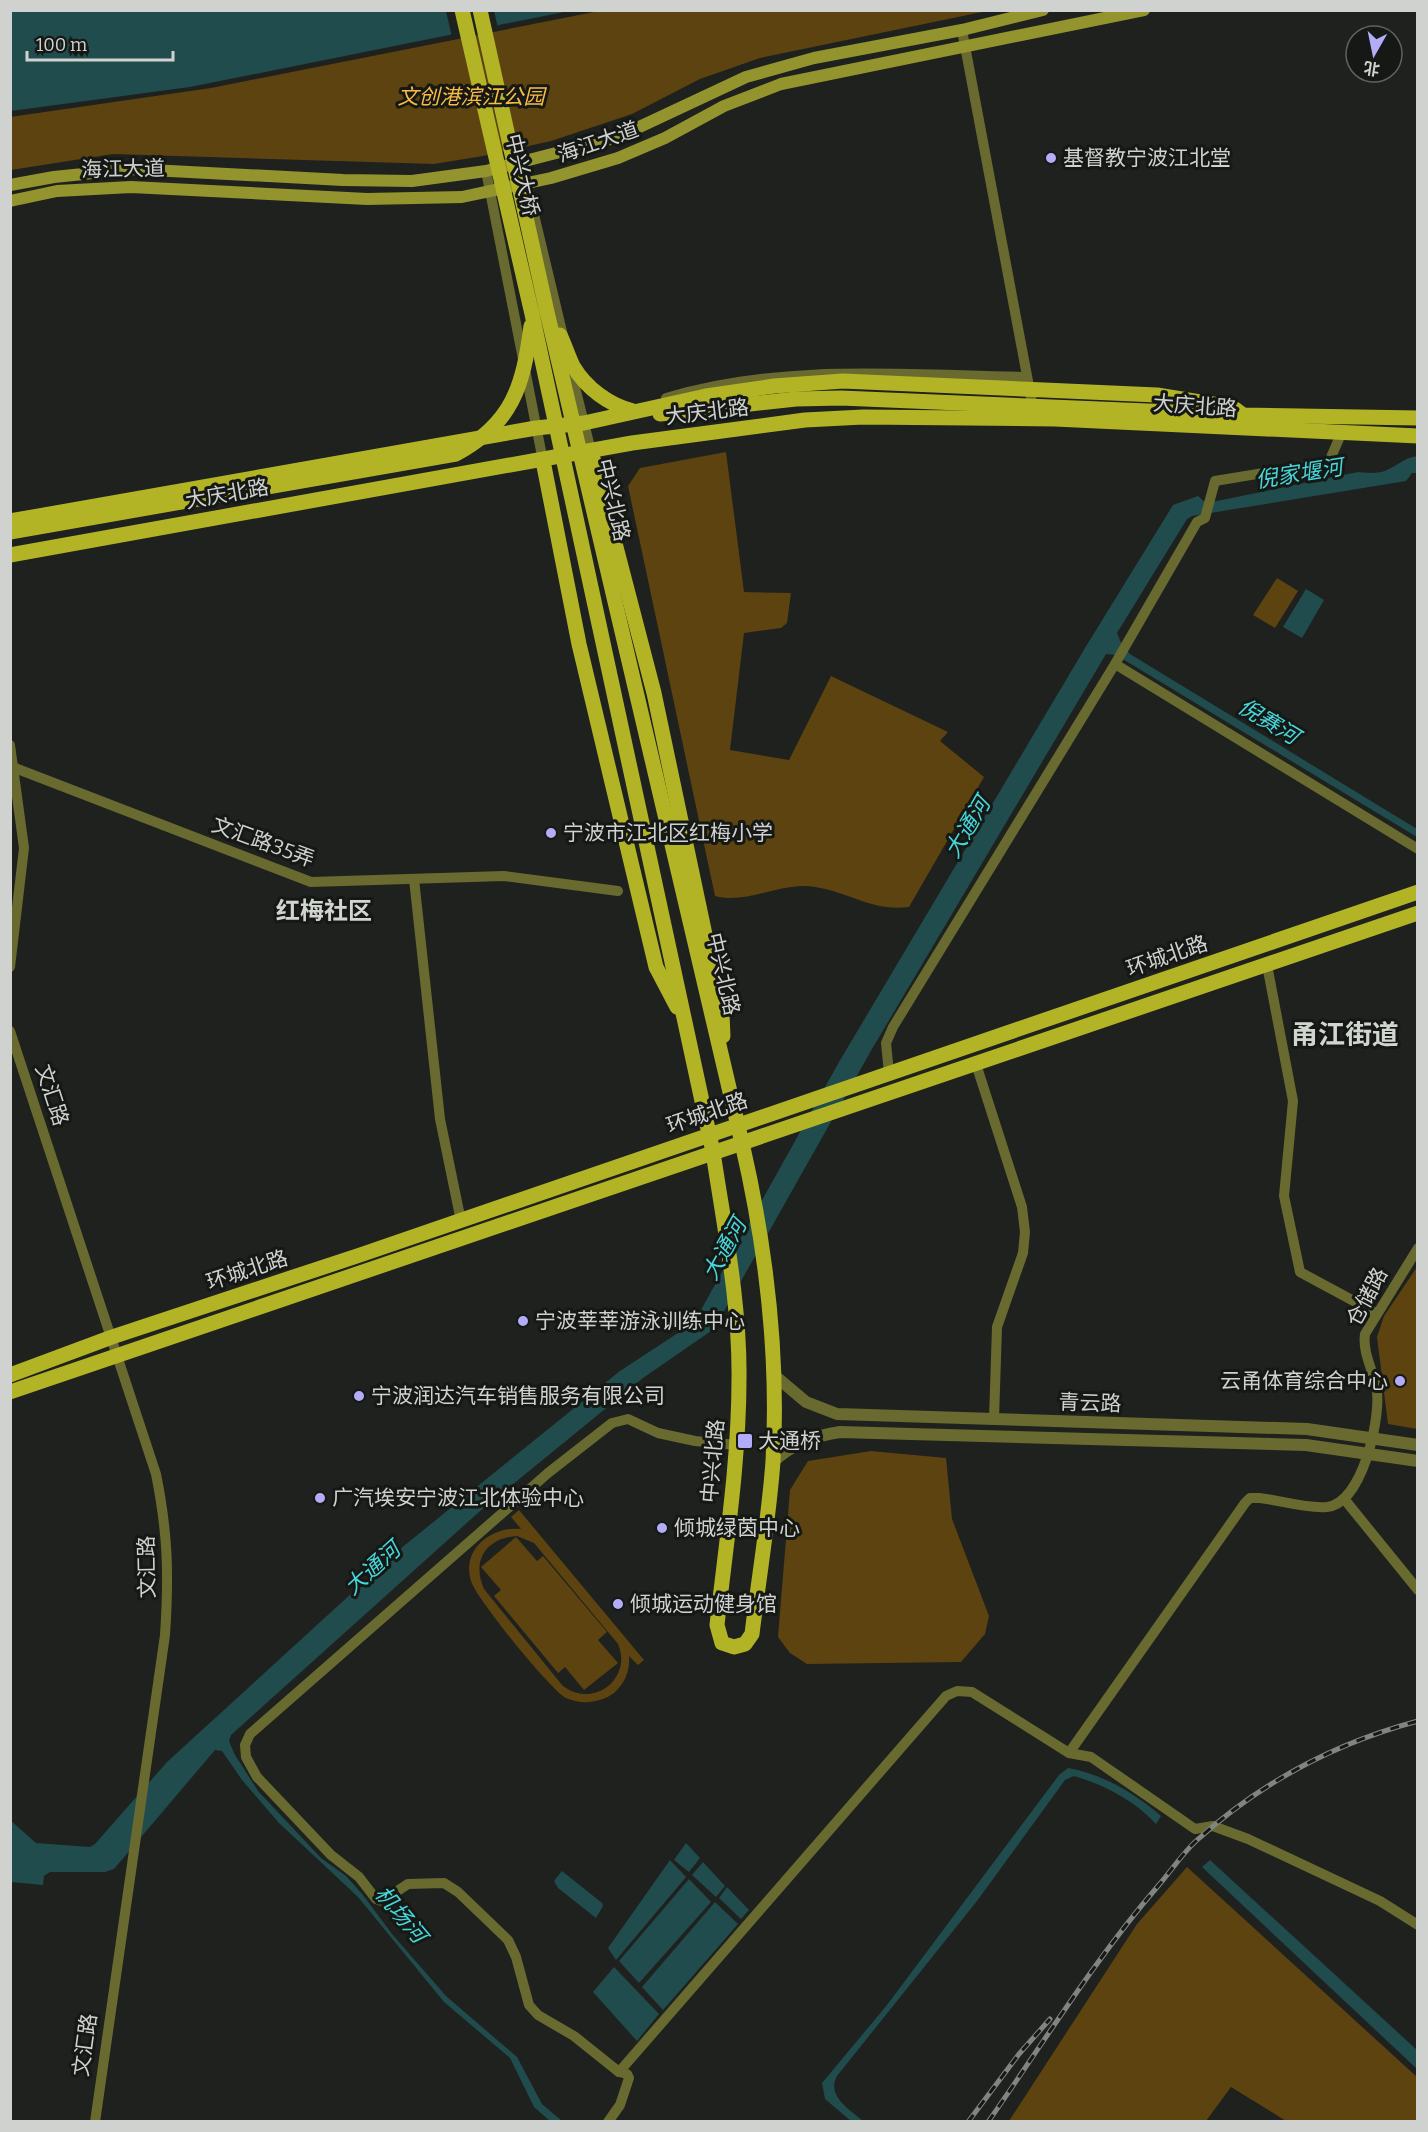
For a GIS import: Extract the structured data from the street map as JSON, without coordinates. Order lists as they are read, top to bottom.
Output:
{
  "streets": {
    "main road": [
      "海江大道",
      "中兴大桥",
      "大庆北路",
      "中兴北路",
      "环城北路"
    ],
    "street": [
      "文汇路35弄",
      "文汇路",
      "仓储路",
      "青云路"
    ]
  },
  "crossings": [
    ["中兴大桥", "中兴北路"],
    ["中兴北路", "环城北路"],
    ["中兴北路", "青云路"],
    ["环城北路", "文汇路"],
    ["仓储路", "青云路"]
  ],
  "districts": ["红梅社区", "甬江街道"],
  "water": [
    "倪家堰河",
    "倪赛河",
    "大通河",
    "机场河"
  ],
  "parks": ["文创港滨江公园"],
  "places": {
    "other": [
      "基督教宁波江北堂",
      "宁波市江北区红梅小学",
      "宁波莘莘游泳训练中心",
      "云甬体育综合中心",
      "宁波润达汽车销售服务有限公司",
      "广汽埃安宁波江北体验中心",
      "倾城绿茵中心",
      "倾城运动健身馆"
    ],
    "transit": ["大通桥"]
  },
  "scale_bar": "100 m",
  "north": "bottom"
}
